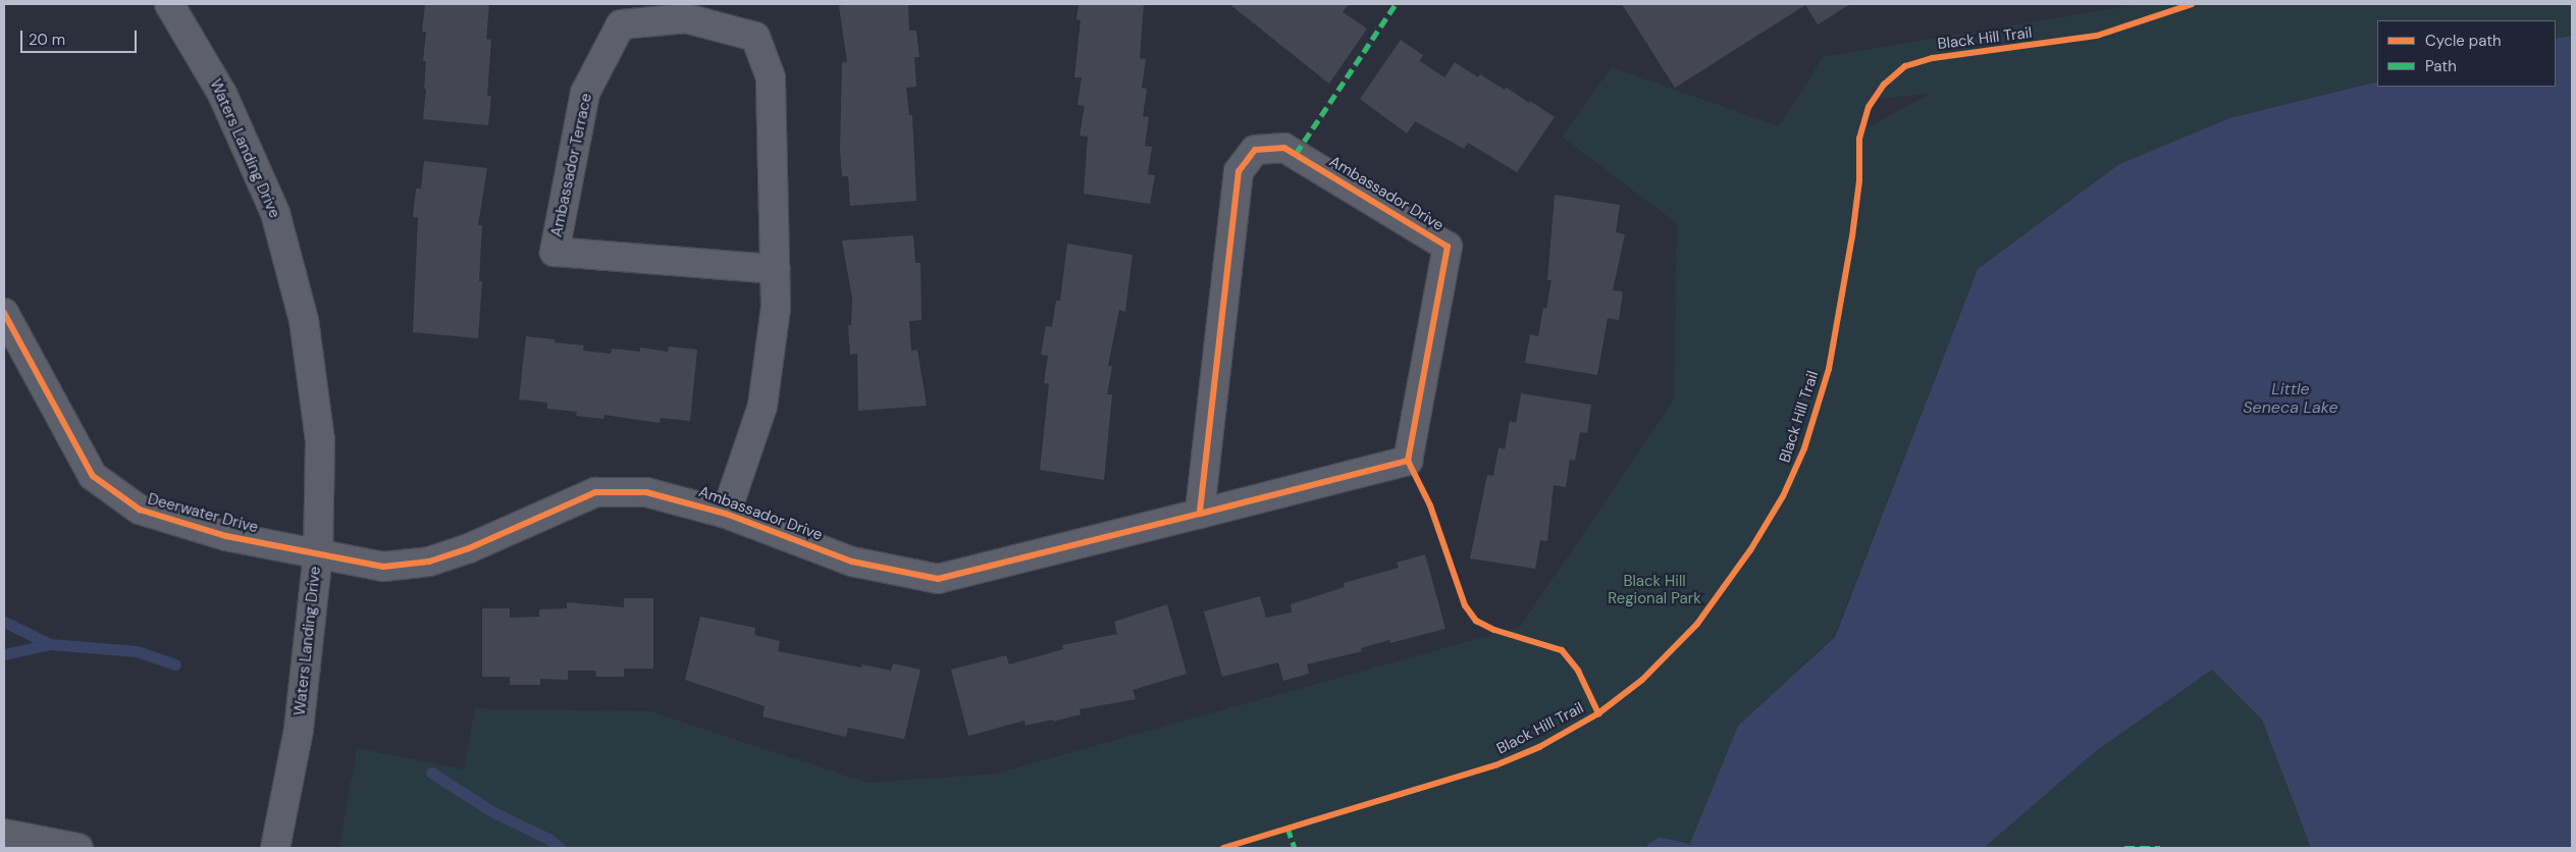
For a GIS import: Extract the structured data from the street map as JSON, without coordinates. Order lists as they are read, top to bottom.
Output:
{
  "streets": {
    "street": [
      "Waters Landing Drive",
      "Ambassador Terrace",
      "Ambassador Drive",
      "Deerwater Drive"
    ],
    "cycle path": ["Black Hill Trail"]
  },
  "crossings": [
    ["Waters Landing Drive", "Ambassador Drive"],
    ["Waters Landing Drive", "Deerwater Drive"],
    ["Ambassador Terrace", "Ambassador Drive"],
    ["Ambassador Drive", "Deerwater Drive"]
  ],
  "water": ["Little Seneca Lake"],
  "parks": ["Black Hill Regional Park"],
  "legend": ["Cycle path", "Path"],
  "scale_bar": "20 m"
}
